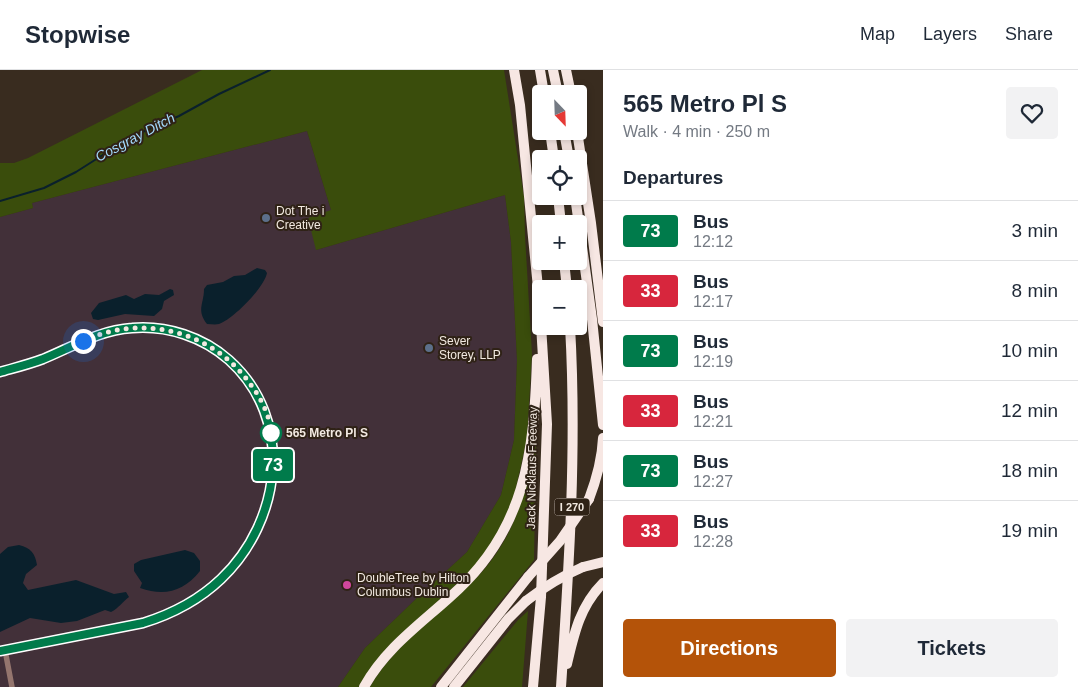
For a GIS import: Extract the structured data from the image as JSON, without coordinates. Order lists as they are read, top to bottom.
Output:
{
  "streets": {
    "highway": ["Jack Nicklaus Freeway", "I 270"]
  },
  "water": ["Cosgray Ditch"],
  "places": [
    "Dot The i Creative",
    "Sever Storey, LLP",
    "565 Metro Pl S",
    "DoubleTree by Hilton Columbus Dublin"
  ],
  "lines": ["bus line 73"],
  "north": "bottom right",
  "page": {
    "header": "Stopwise",
    "nav": ["Map", "Layers", "Share"],
    "on_map": "73",
    "heading": [
      ["565 Metro Pl S", "Walk · 4 min · 250 m"],
      "Departures"
    ],
    "map_buttons": ["+", "−"],
    "list": [
      {
        "mark": "73",
        "name": "Bus",
        "note": "12:12",
        "value": "3 min"
      },
      {
        "mark": "33",
        "name": "Bus",
        "note": "12:17",
        "value": "8 min"
      },
      {
        "mark": "73",
        "name": "Bus",
        "note": "12:19",
        "value": "10 min"
      },
      {
        "mark": "33",
        "name": "Bus",
        "note": "12:21",
        "value": "12 min"
      },
      {
        "mark": "73",
        "name": "Bus",
        "note": "12:27",
        "value": "18 min"
      },
      {
        "mark": "33",
        "name": "Bus",
        "note": "12:28",
        "value": "19 min"
      }
    ],
    "buttons": ["Directions", "Tickets"]
  }
}
